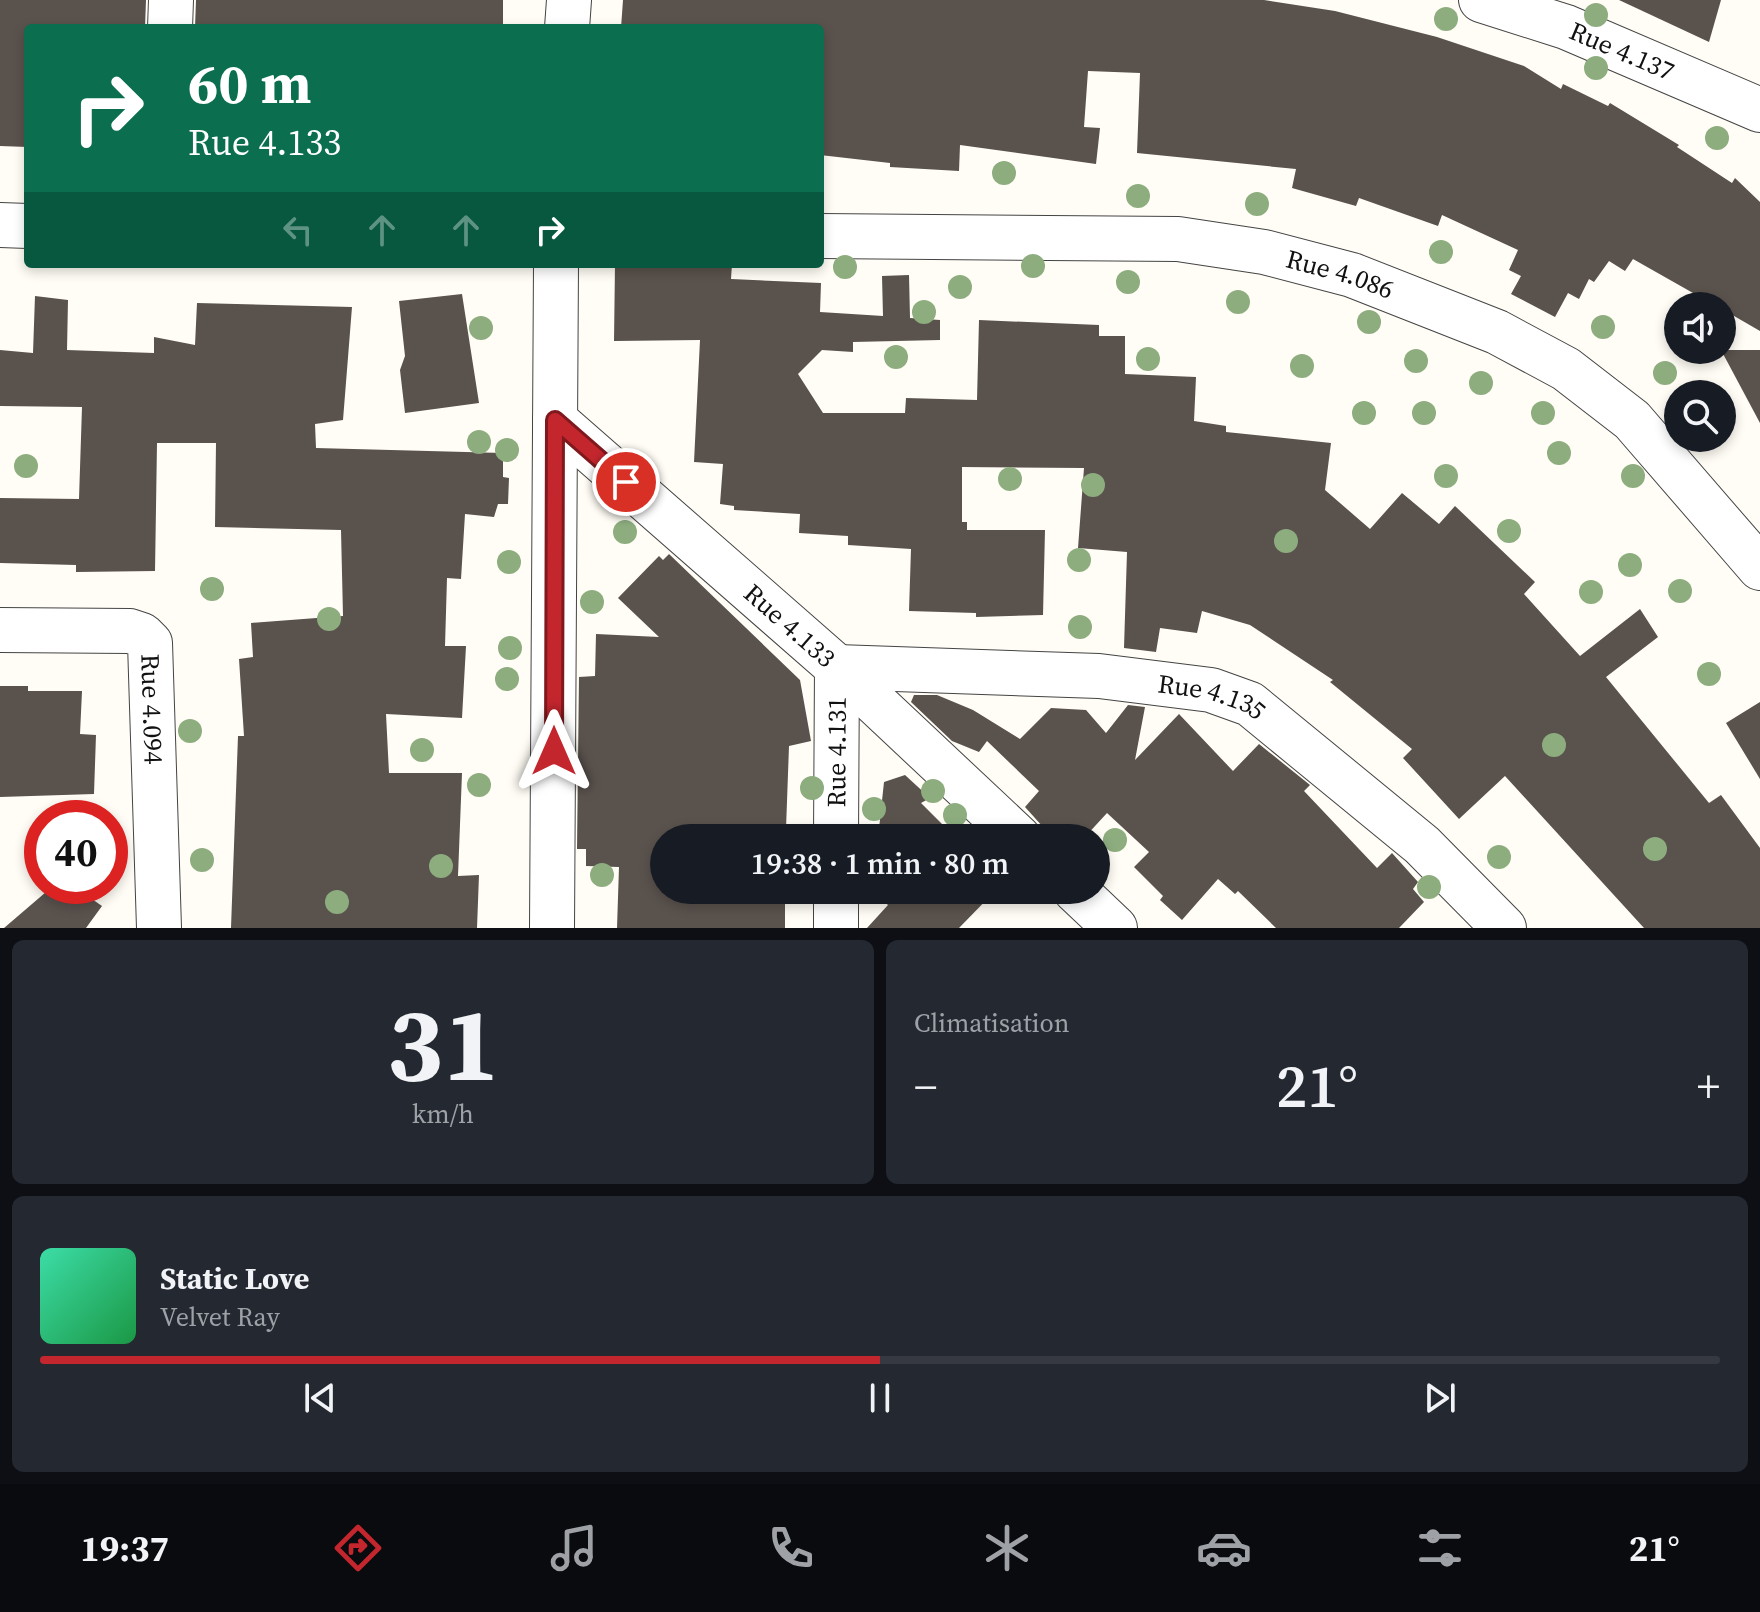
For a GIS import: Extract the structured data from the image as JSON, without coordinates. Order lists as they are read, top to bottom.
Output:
{
  "streets": {
    "street": [
      "Rue 4.137",
      "Rue 4.086",
      "Rue 4.133",
      "Rue 4.135",
      "Rue 4.094",
      "Rue 4.131"
    ]
  },
  "crossings": [
    ["Rue 4.133", "Rue 4.135"],
    ["Rue 4.133", "Rue 4.131"],
    ["Rue 4.135", "Rue 4.131"]
  ],
  "page": {
    "turn": ["60 m", "Rue 4.133"],
    "limit": "40",
    "trip": "19:38 · 1 min · 80 m",
    "tile": [
      ["31", "km/h"],
      "Climatisation"
    ],
    "heat": ["−", "21°", "+"],
    "song": ["Static Love", "Velvet Ray"],
    "tabs": ["19:37", "21°"]
  }
}
